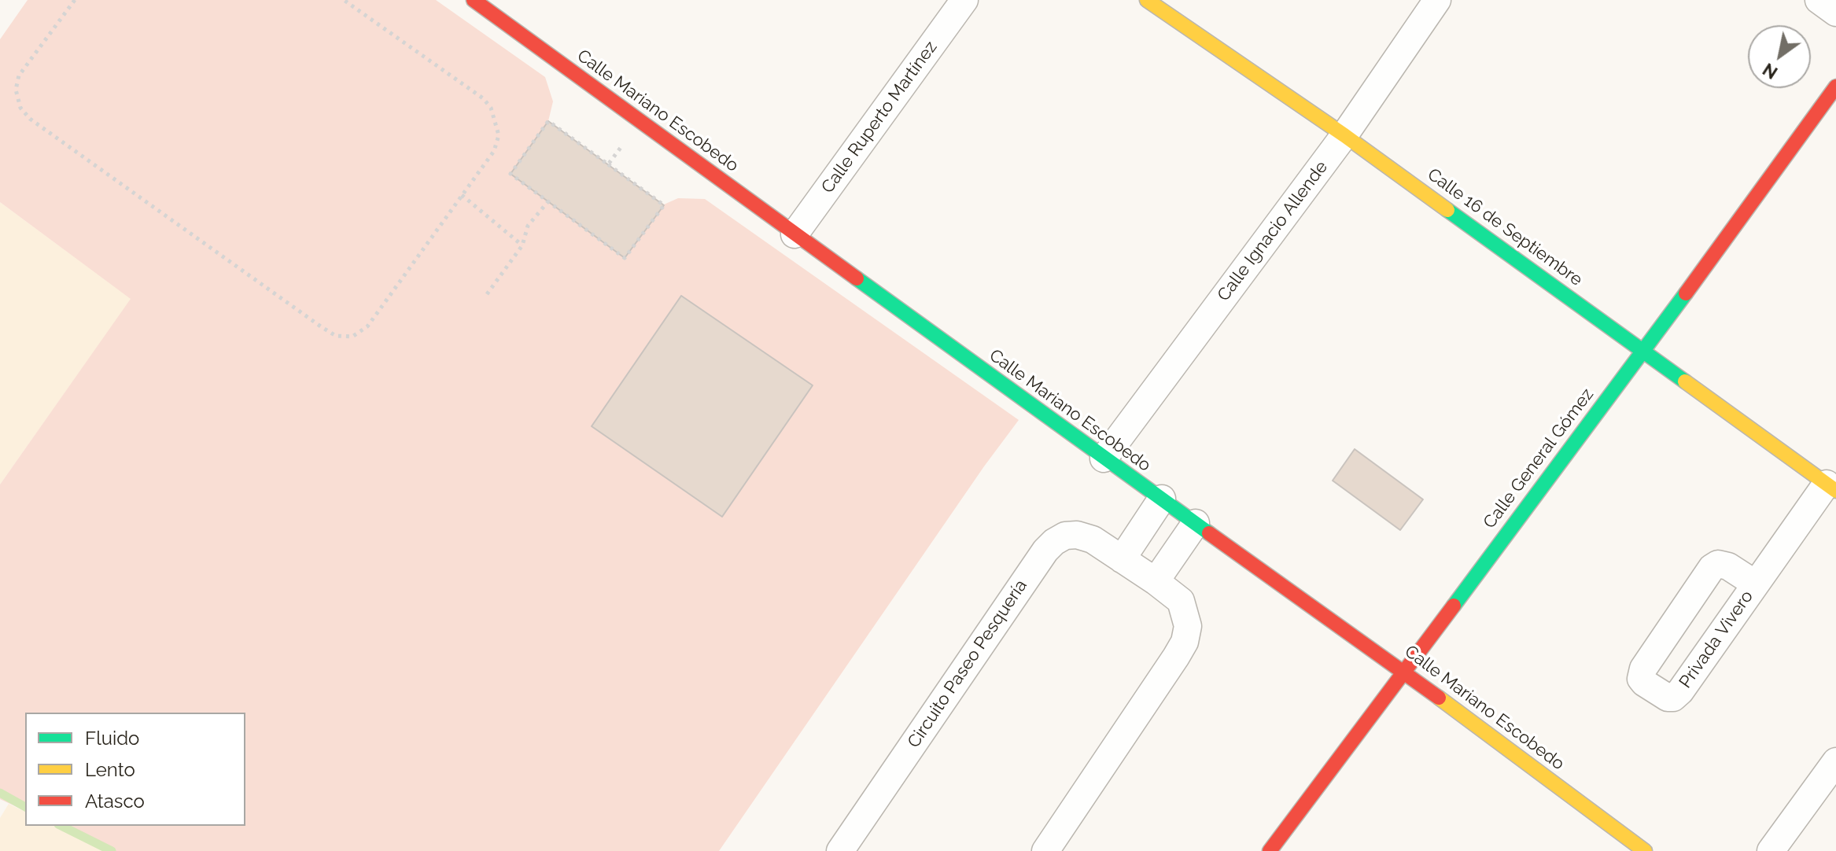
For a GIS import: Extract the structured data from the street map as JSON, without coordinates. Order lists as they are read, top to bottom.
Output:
{
  "streets": {
    "street": [
      "Calle Mariano Escobedo",
      "Calle Ruperto Martínez",
      "Calle 16 de Septiembre",
      "Calle Ignacio Allende",
      "Calle General Gómez",
      "Privada Vivero",
      "Circuito Paseo Pesquería"
    ]
  },
  "crossings": [
    ["Calle Mariano Escobedo", "Calle Ruperto Martínez"],
    ["Calle Mariano Escobedo", "Calle Ignacio Allende"],
    ["Calle Mariano Escobedo", "Calle General Gómez"],
    ["Calle 16 de Septiembre", "Calle Ignacio Allende"],
    ["Calle 16 de Septiembre", "Calle General Gómez"],
    ["Calle 16 de Septiembre", "Privada Vivero"]
  ],
  "legend": ["Fluido", "Lento", "Atasco"],
  "north": "bottom left"
}
